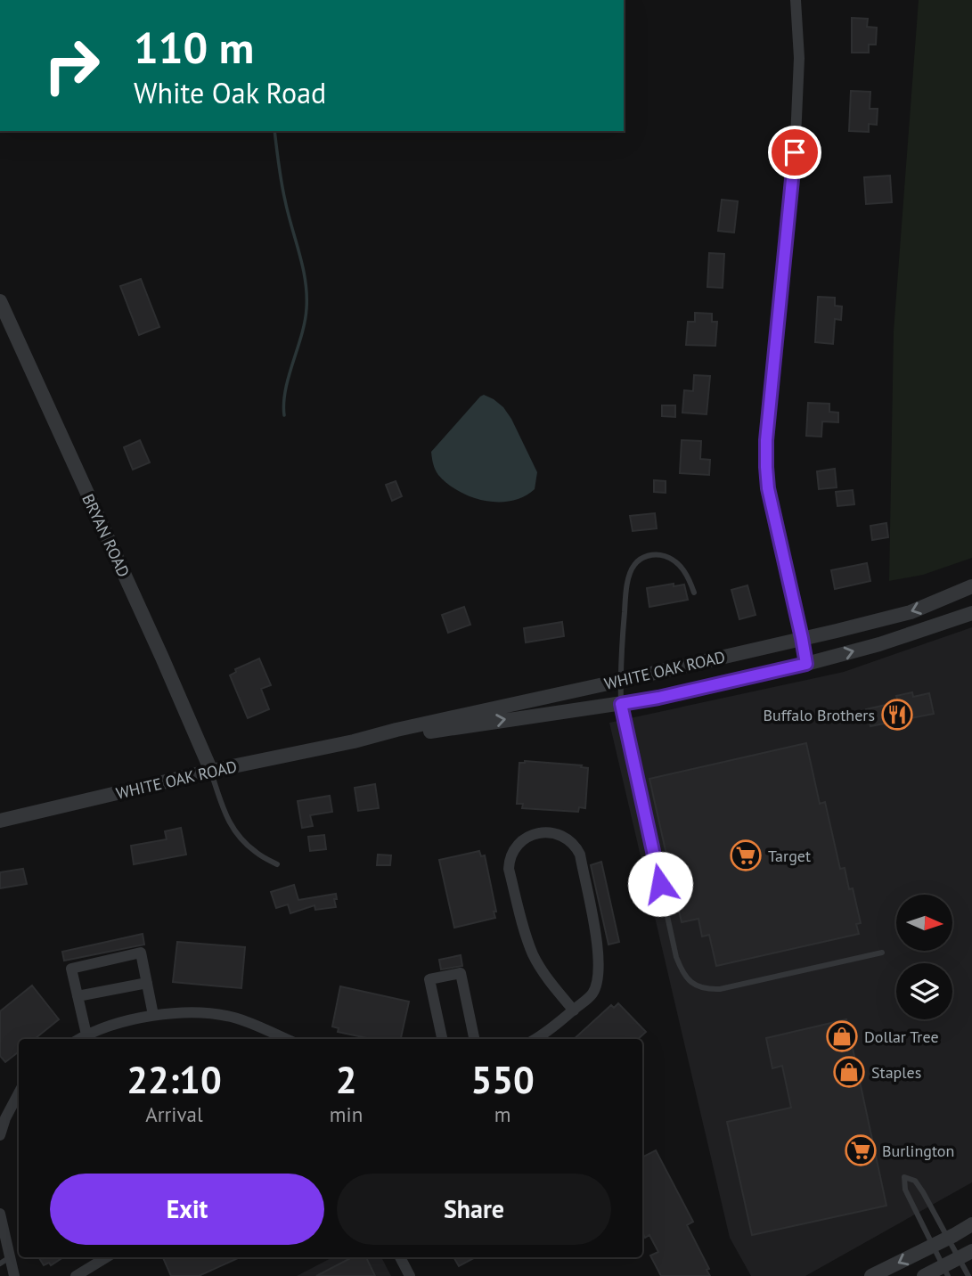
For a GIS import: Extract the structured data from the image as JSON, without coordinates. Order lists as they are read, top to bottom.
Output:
{
  "streets": {
    "street": ["BRYAN ROAD", "WHITE OAK ROAD"]
  },
  "crossings": [
    ["BRYAN ROAD", "WHITE OAK ROAD"]
  ],
  "places": {
    "restaurant": ["Buffalo Brothers"],
    "supermarket": ["Target", "Burlington"],
    "shop": ["Dollar Tree", "Staples"]
  },
  "north": "right",
  "page": {
    "turn": ["110 m", "White Oak Road"],
    "eta": [
      "22:10",
      "Arrival",
      "2",
      "min",
      "550",
      "m"
    ],
    "buttons": ["Exit", "Share"]
  }
}
